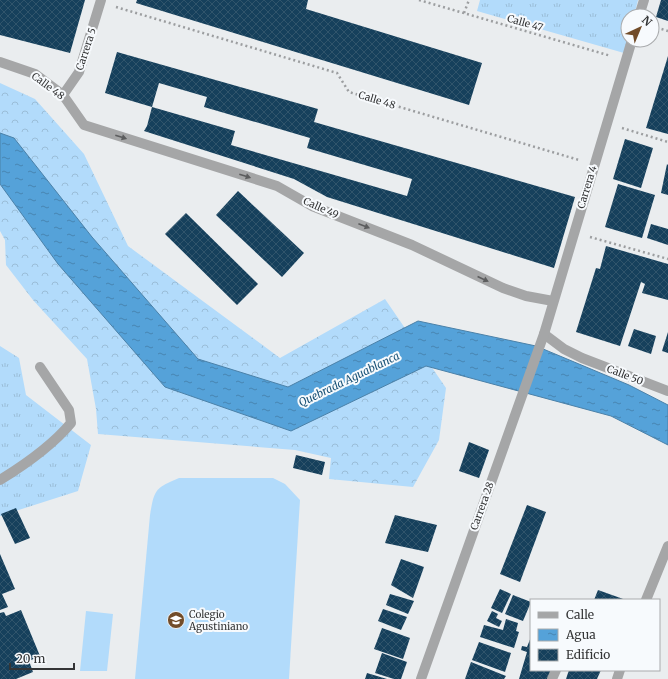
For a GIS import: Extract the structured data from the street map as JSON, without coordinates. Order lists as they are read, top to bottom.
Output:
{
  "streets": {
    "street": [
      "Carrera 5",
      "Calle 48",
      "Carrera 4",
      "Calle 49",
      "Calle 50",
      "Carrera 28"
    ],
    "path": ["Calle 47"]
  },
  "crossings": [
    ["Calle 47", "Carrera 4"],
    ["Carrera 5", "Calle 48"],
    ["Calle 48", "Carrera 4"],
    ["Calle 48", "Calle 49"],
    ["Carrera 4", "Calle 49"],
    ["Carrera 4", "Calle 50"],
    ["Carrera 4", "Carrera 28"],
    ["Calle 50", "Carrera 28"]
  ],
  "one_way": ["Calle 49"],
  "water": ["Quebrada Aguablanca"],
  "places": {
    "school or university": ["Colegio Agustiniano"]
  },
  "legend": ["Calle", "Agua", "Edificio"],
  "scale_bar": "20 m",
  "north": "top right"
}
